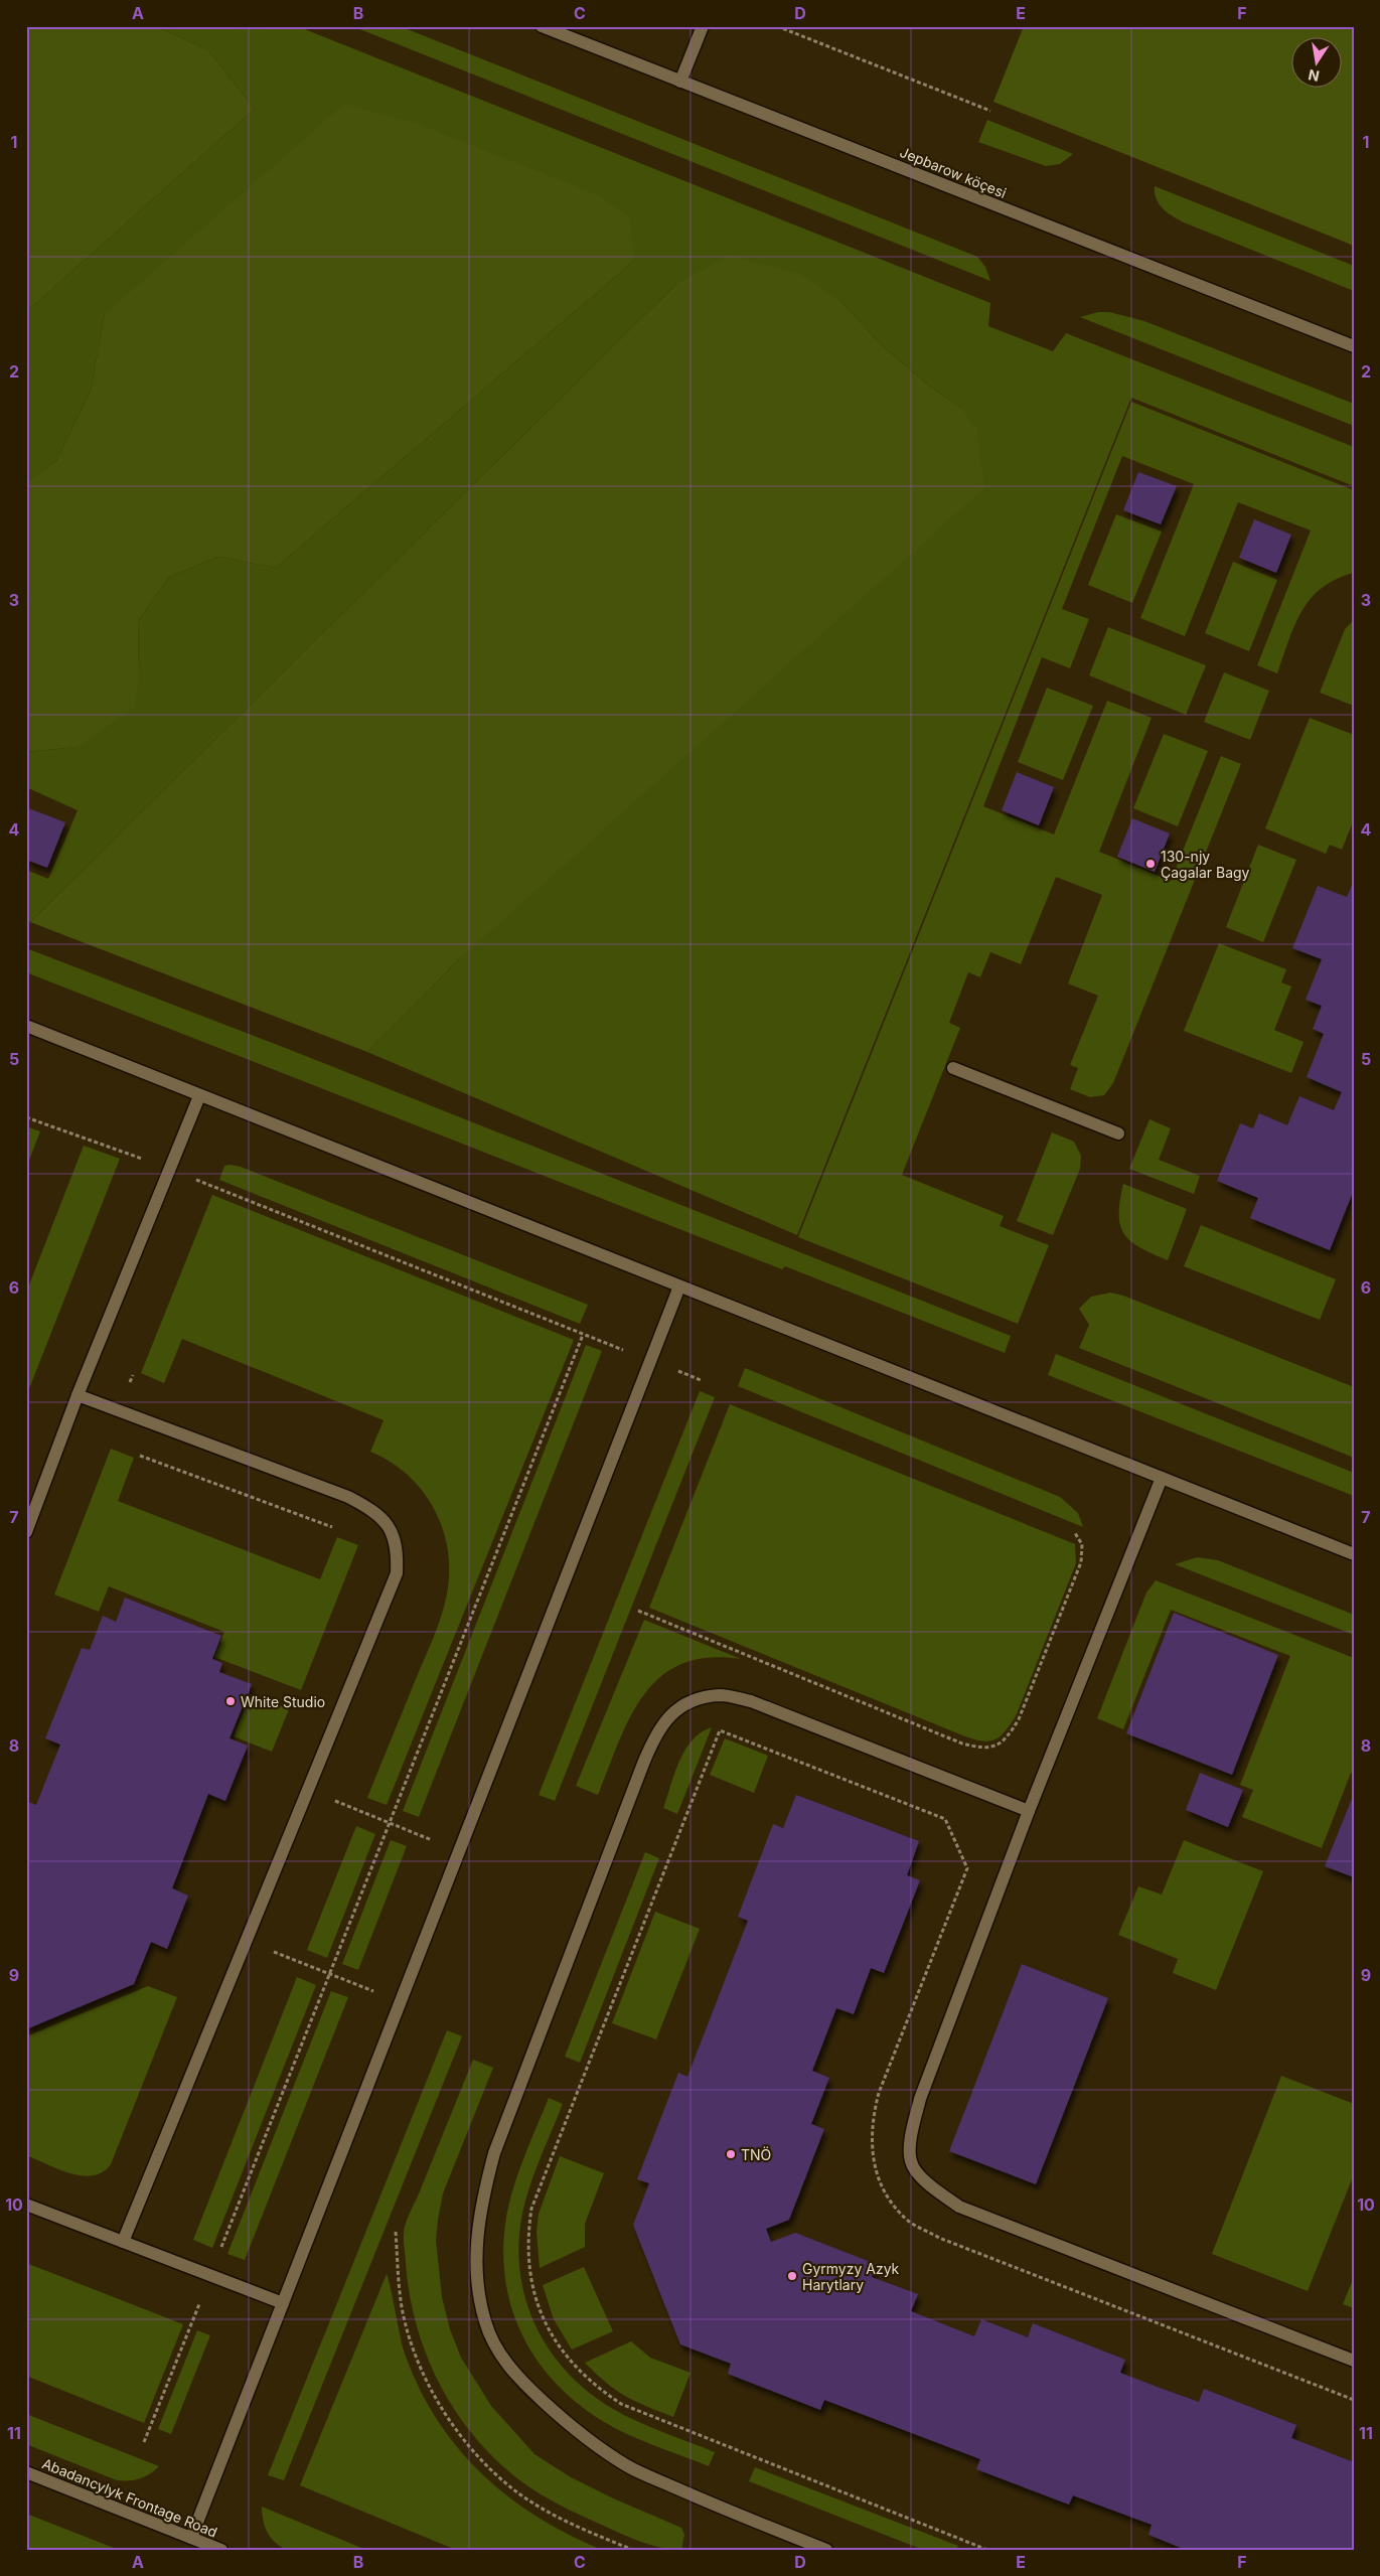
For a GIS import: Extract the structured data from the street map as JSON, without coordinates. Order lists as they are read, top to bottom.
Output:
{
  "streets": {
    "street": ["Jepbarow köçesi", "Abadancylyk Frontage Road"]
  },
  "places": [
    "130-njy Çagalar Bagy",
    "White Studio",
    "TNÖ",
    "Gyrmyzy Azyk Harytlary"
  ],
  "north": "bottom",
  "grid": {
    "columns": [
      "A",
      "B",
      "C",
      "D",
      "E",
      "F"
    ],
    "rows": [
      "1",
      "2",
      "3",
      "4",
      "5",
      "6",
      "7",
      "8",
      "9",
      "10",
      "11"
    ]
  }
}
